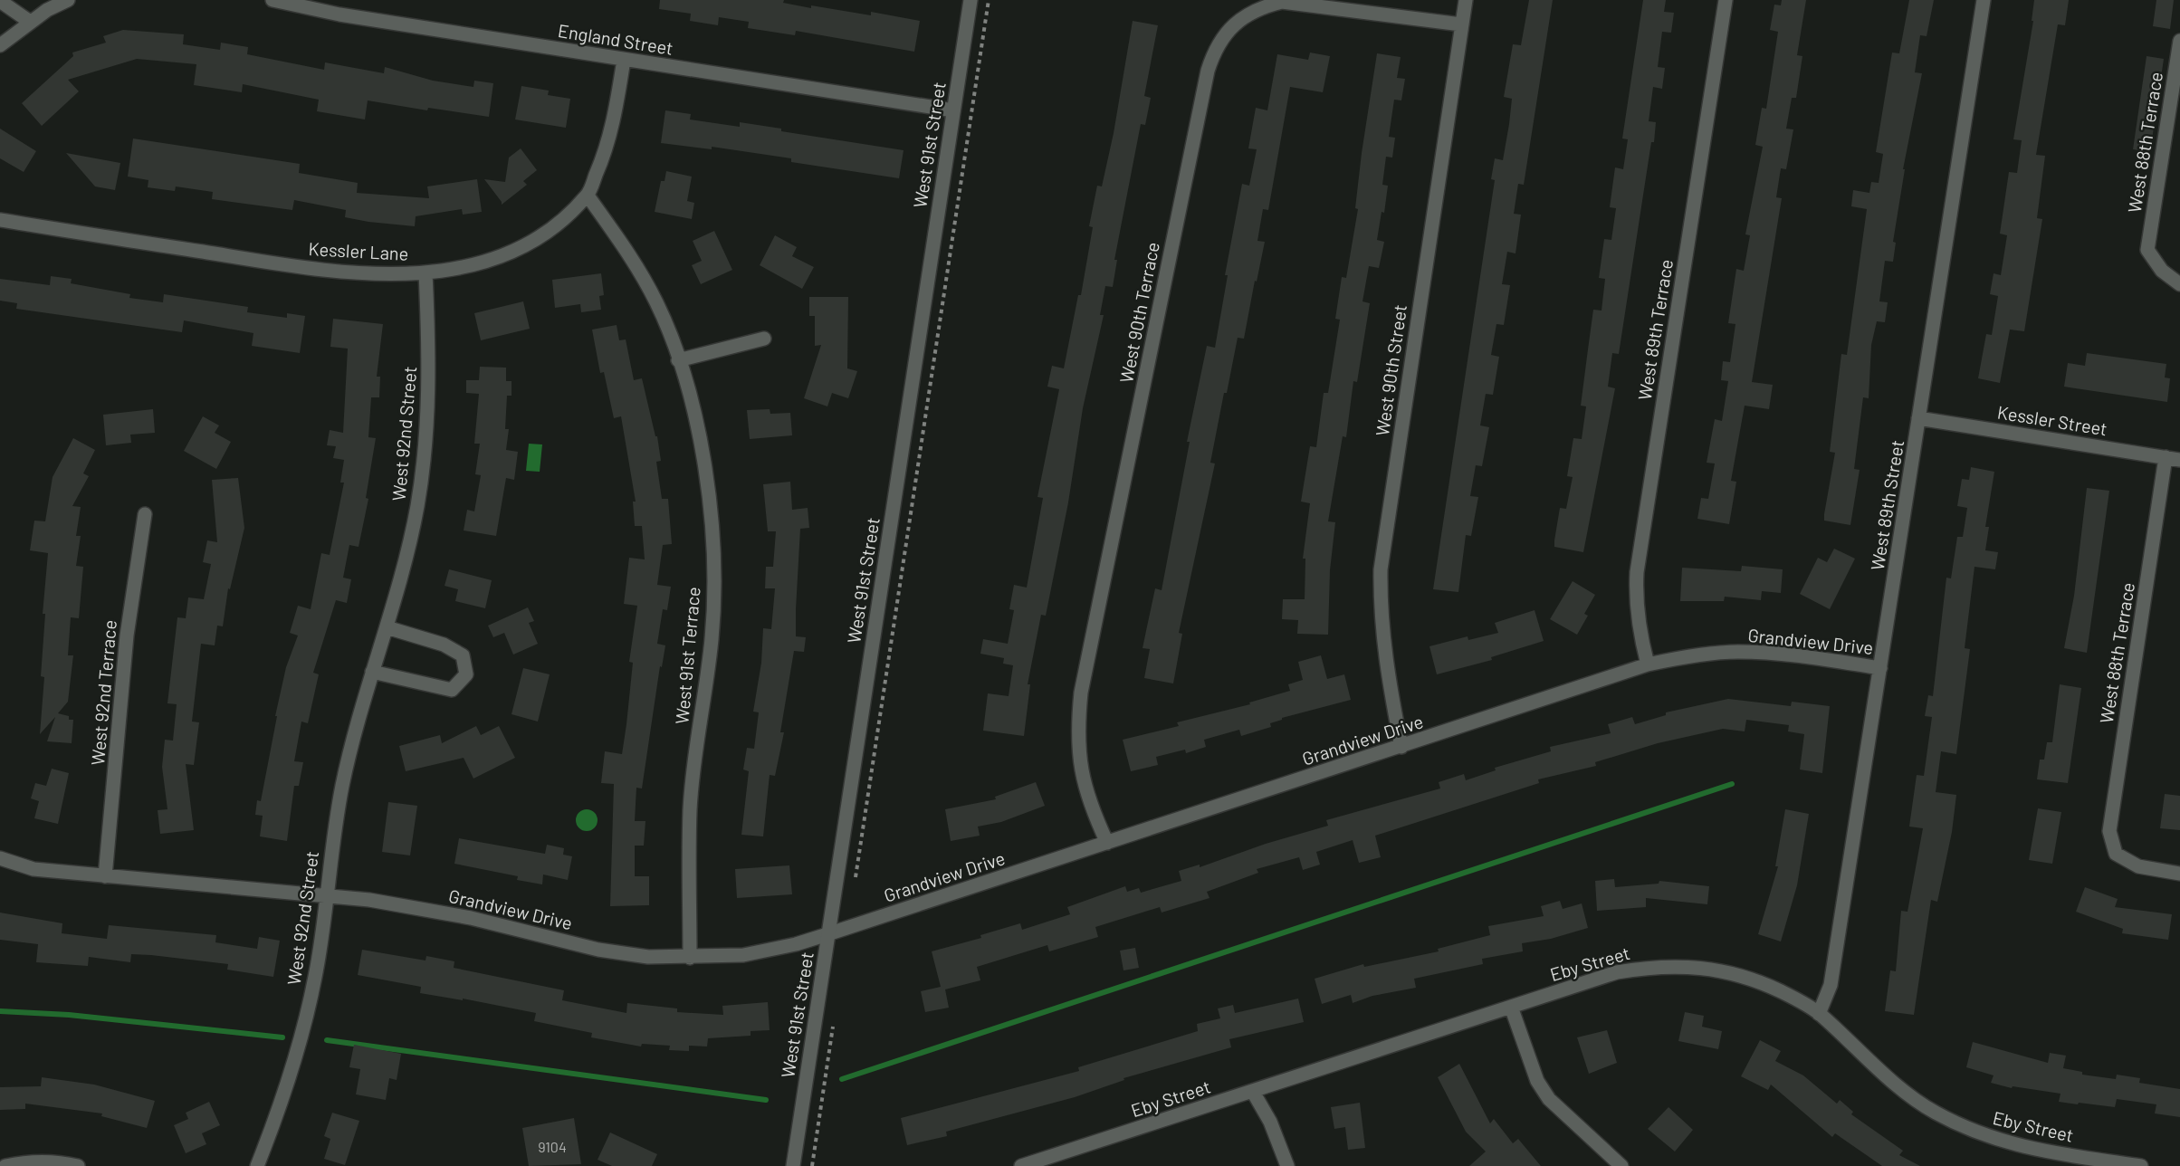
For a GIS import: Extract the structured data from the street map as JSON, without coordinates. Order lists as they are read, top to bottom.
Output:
{
  "streets": {
    "street": [
      "England Street",
      "West 88th Terrace",
      "West 91st Street",
      "Kessler Lane",
      "West 90th Terrace",
      "West 89th Terrace",
      "West 90th Street",
      "Kessler Street",
      "West 92nd Street",
      "West 89th Street",
      "Grandview Drive",
      "West 91st Terrace",
      "West 92nd Terrace",
      "Eby Street"
    ]
  },
  "crossings": [
    ["England Street", "West 91st Street"],
    ["England Street", "Kessler Lane"],
    ["West 88th Terrace", "Kessler Street"],
    ["West 91st Street", "Grandview Drive"],
    ["Kessler Lane", "West 92nd Street"],
    ["Kessler Lane", "West 91st Terrace"],
    ["West 90th Terrace", "West 90th Street"],
    ["West 90th Terrace", "Grandview Drive"],
    ["West 89th Terrace", "Grandview Drive"],
    ["West 90th Street", "Grandview Drive"],
    ["Kessler Street", "West 89th Street"],
    ["West 92nd Street", "Grandview Drive"],
    ["West 89th Street", "Grandview Drive"],
    ["West 89th Street", "Eby Street"],
    ["Grandview Drive", "West 91st Terrace"],
    ["Grandview Drive", "West 92nd Terrace"]
  ],
  "house_numbers": ["9104"]
}
